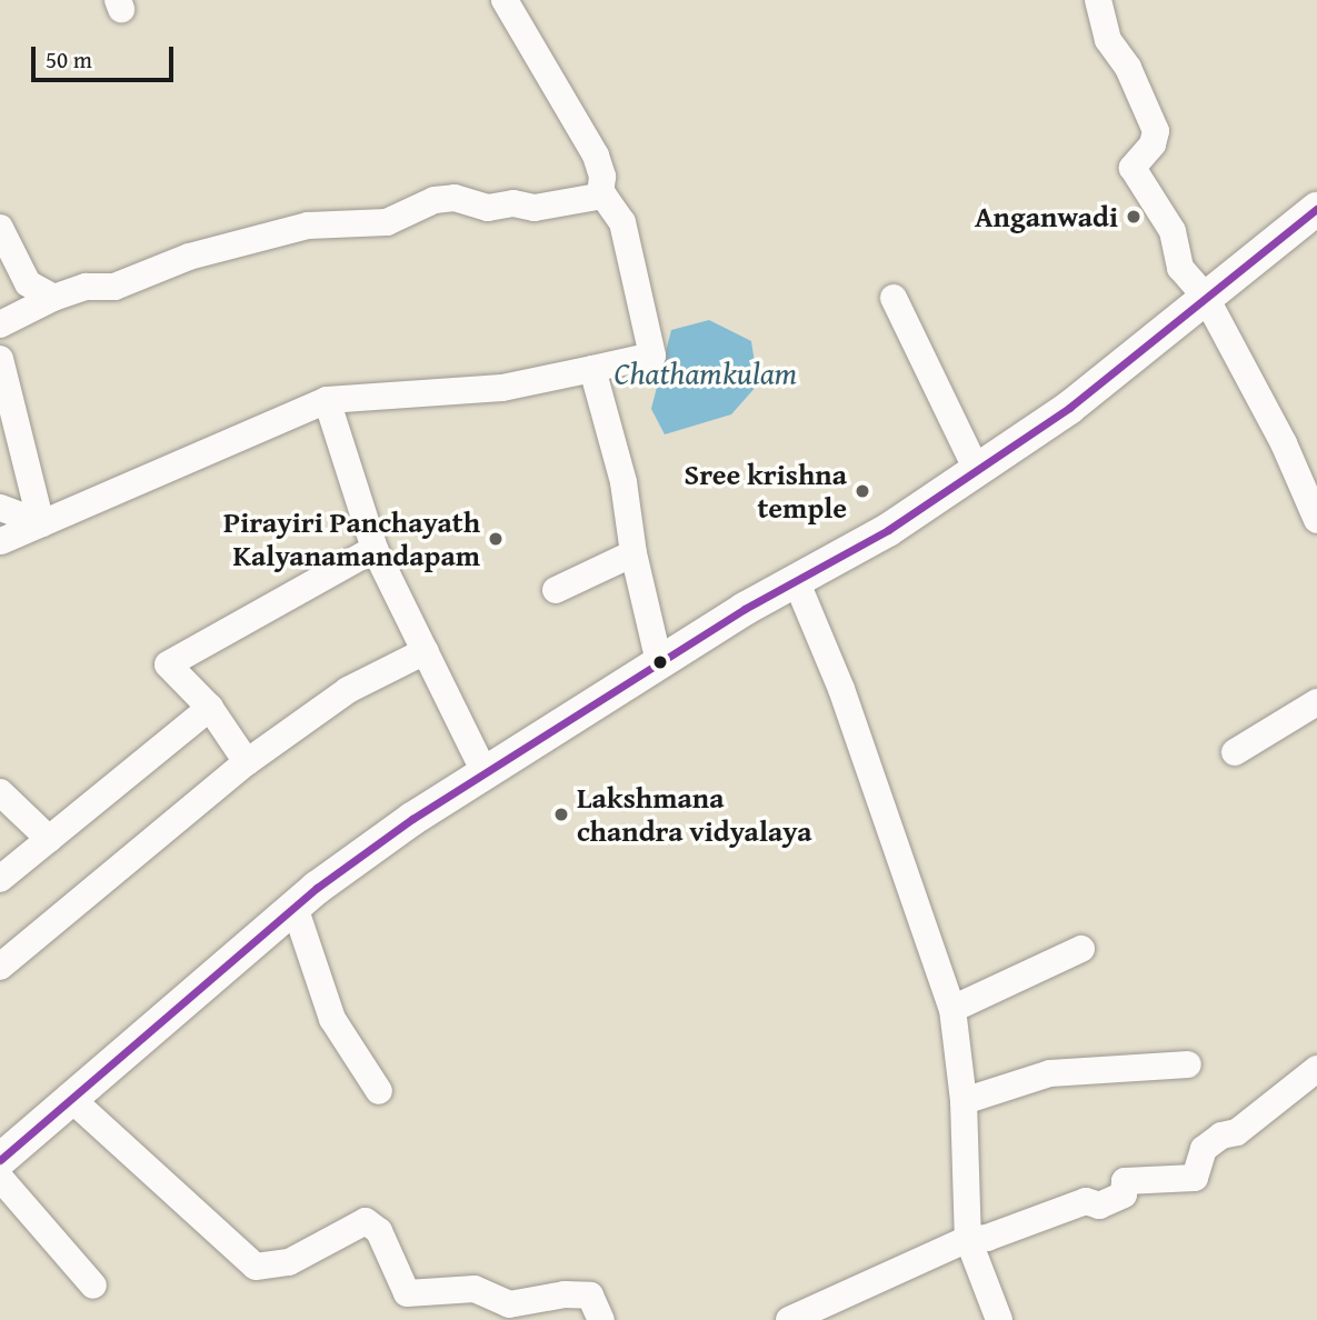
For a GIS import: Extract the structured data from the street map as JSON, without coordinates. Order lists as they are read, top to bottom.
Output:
{
  "water": ["Chathamkulam"],
  "places": [
    "Anganwadi",
    "Sree krishna temple",
    "Pirayiri Panchayath Kalyanamandapam",
    "Lakshmana chandra vidyalaya"
  ],
  "scale_bar": "50 m"
}
